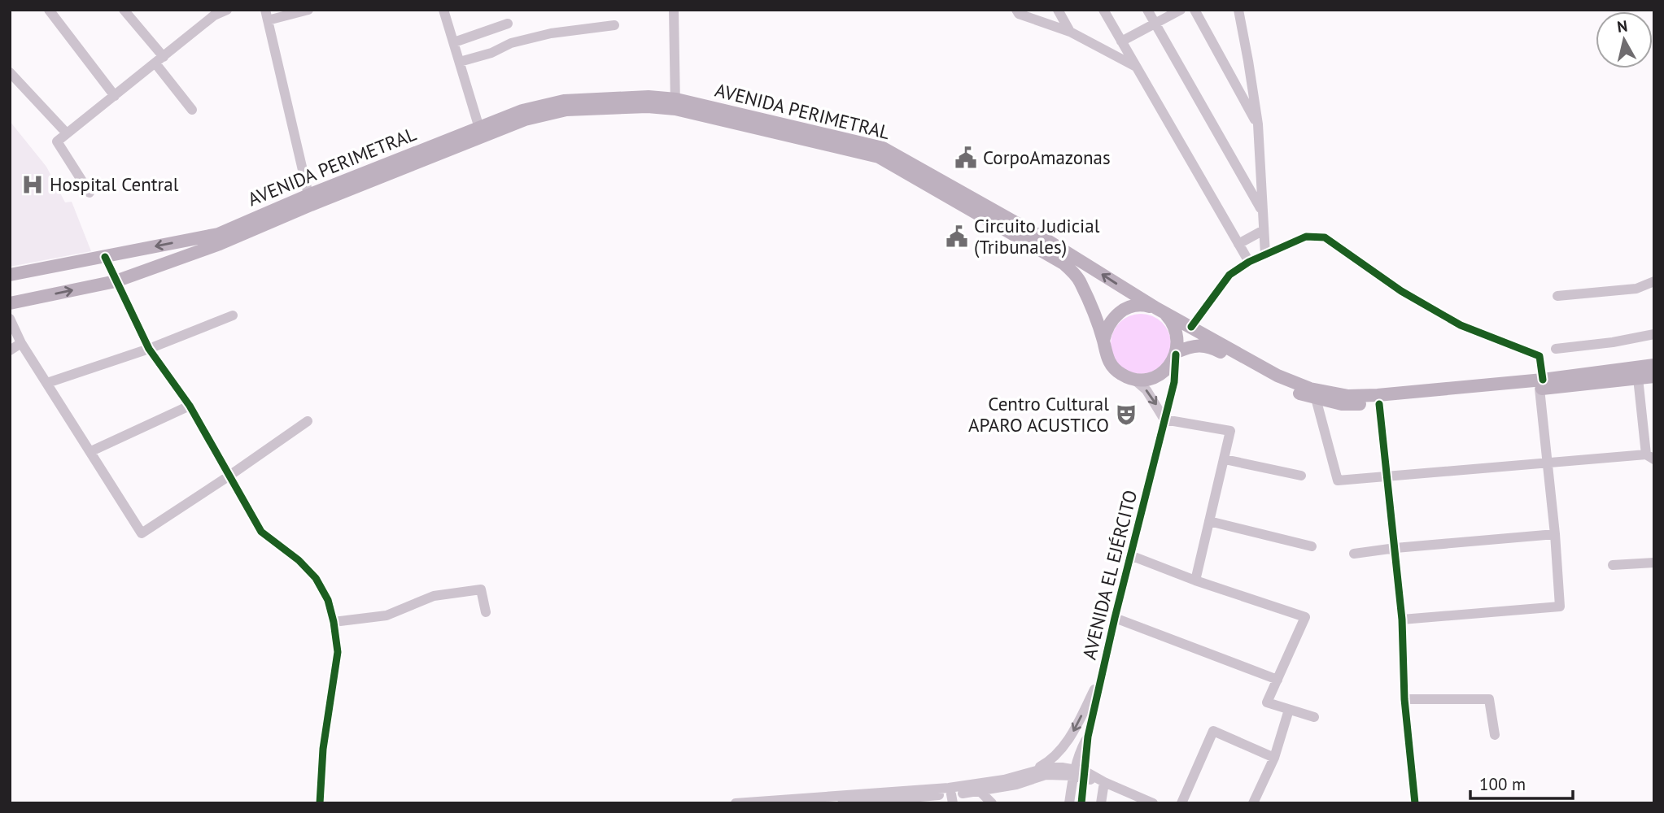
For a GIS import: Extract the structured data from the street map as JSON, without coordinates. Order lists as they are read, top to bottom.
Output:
{
  "streets": {
    "main road": ["AVENIDA PERIMETRAL"],
    "street": ["AVENIDA EL EJÉRCITO"]
  },
  "crossings": [
    ["AVENIDA PERIMETRAL", "AVENIDA EL EJÉRCITO"]
  ],
  "places": {
    "public building": ["CorpoAmazonas", "Circuito Judicial (Tribunales)"],
    "hospital": ["Hospital Central"],
    "theatre": ["Centro Cultural APARO ACUSTICO"]
  },
  "scale_bar": "100 m",
  "north": "top"
}
